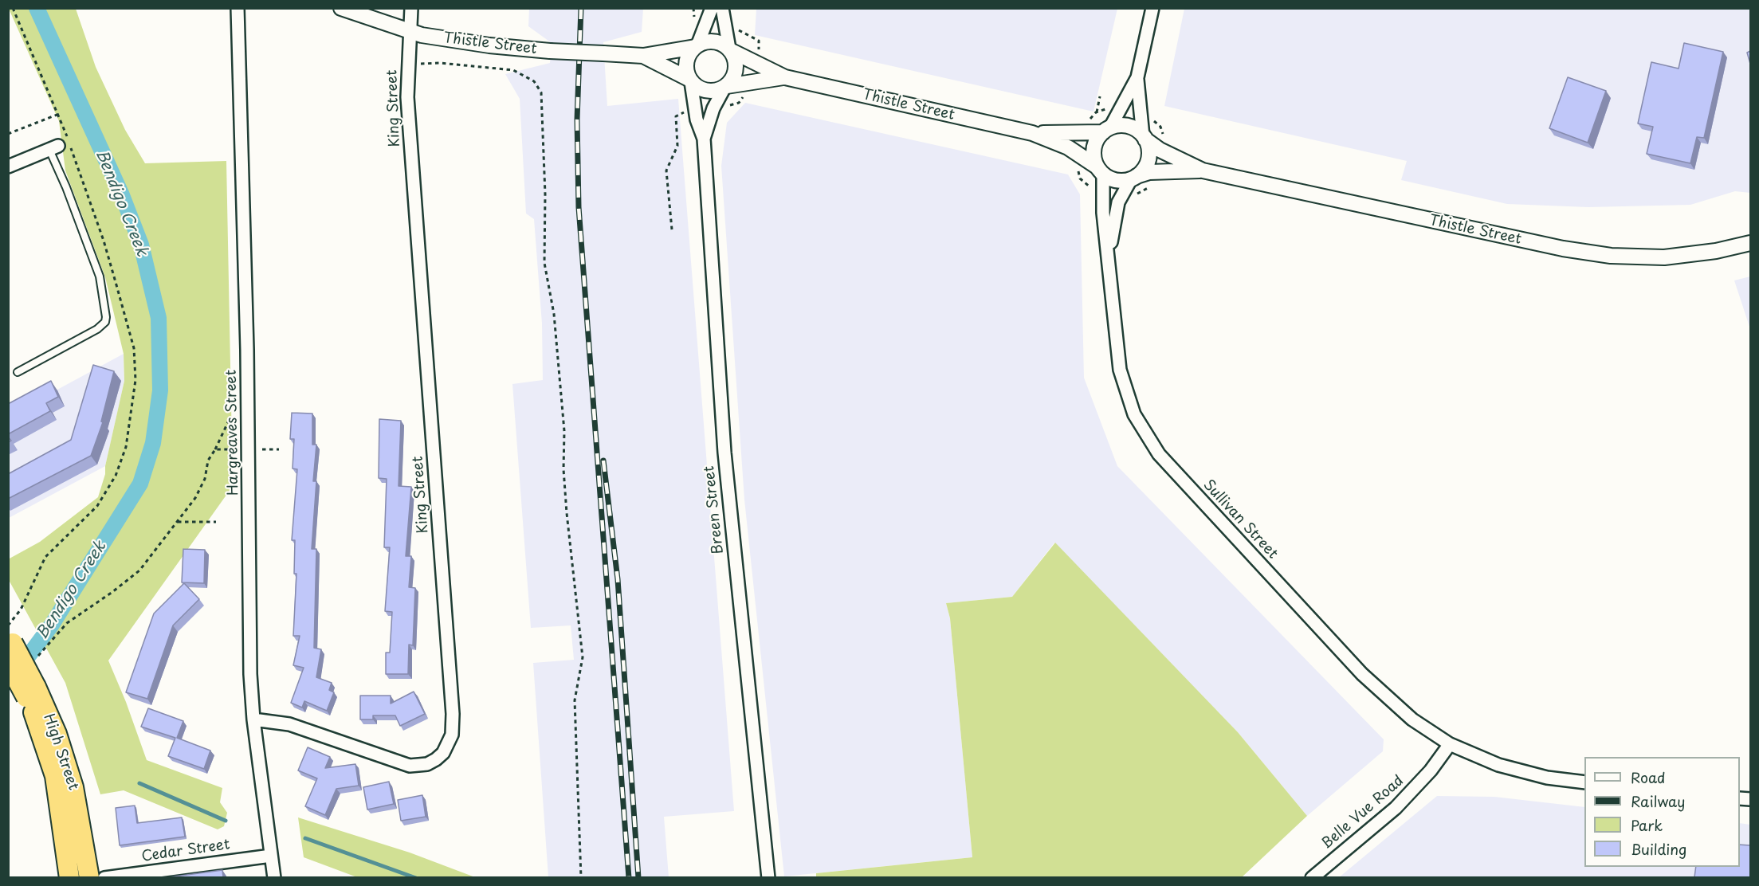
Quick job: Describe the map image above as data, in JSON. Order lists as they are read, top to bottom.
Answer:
{
  "streets": {
    "highway": ["High Street"],
    "street": [
      "Thistle Street",
      "King Street",
      "Hargreaves Street",
      "Breen Street",
      "Sullivan Street",
      "Belle Vue Road",
      "Cedar Street"
    ]
  },
  "crossings": [
    ["Thistle Street", "King Street"],
    ["Thistle Street", "Breen Street"],
    ["Thistle Street", "Sullivan Street"],
    ["King Street", "Hargreaves Street"],
    ["Hargreaves Street", "Cedar Street"],
    ["Sullivan Street", "Belle Vue Road"]
  ],
  "water": ["Bendigo Creek"],
  "legend": [
    "Road",
    "Railway",
    "Park",
    "Building"
  ]
}
